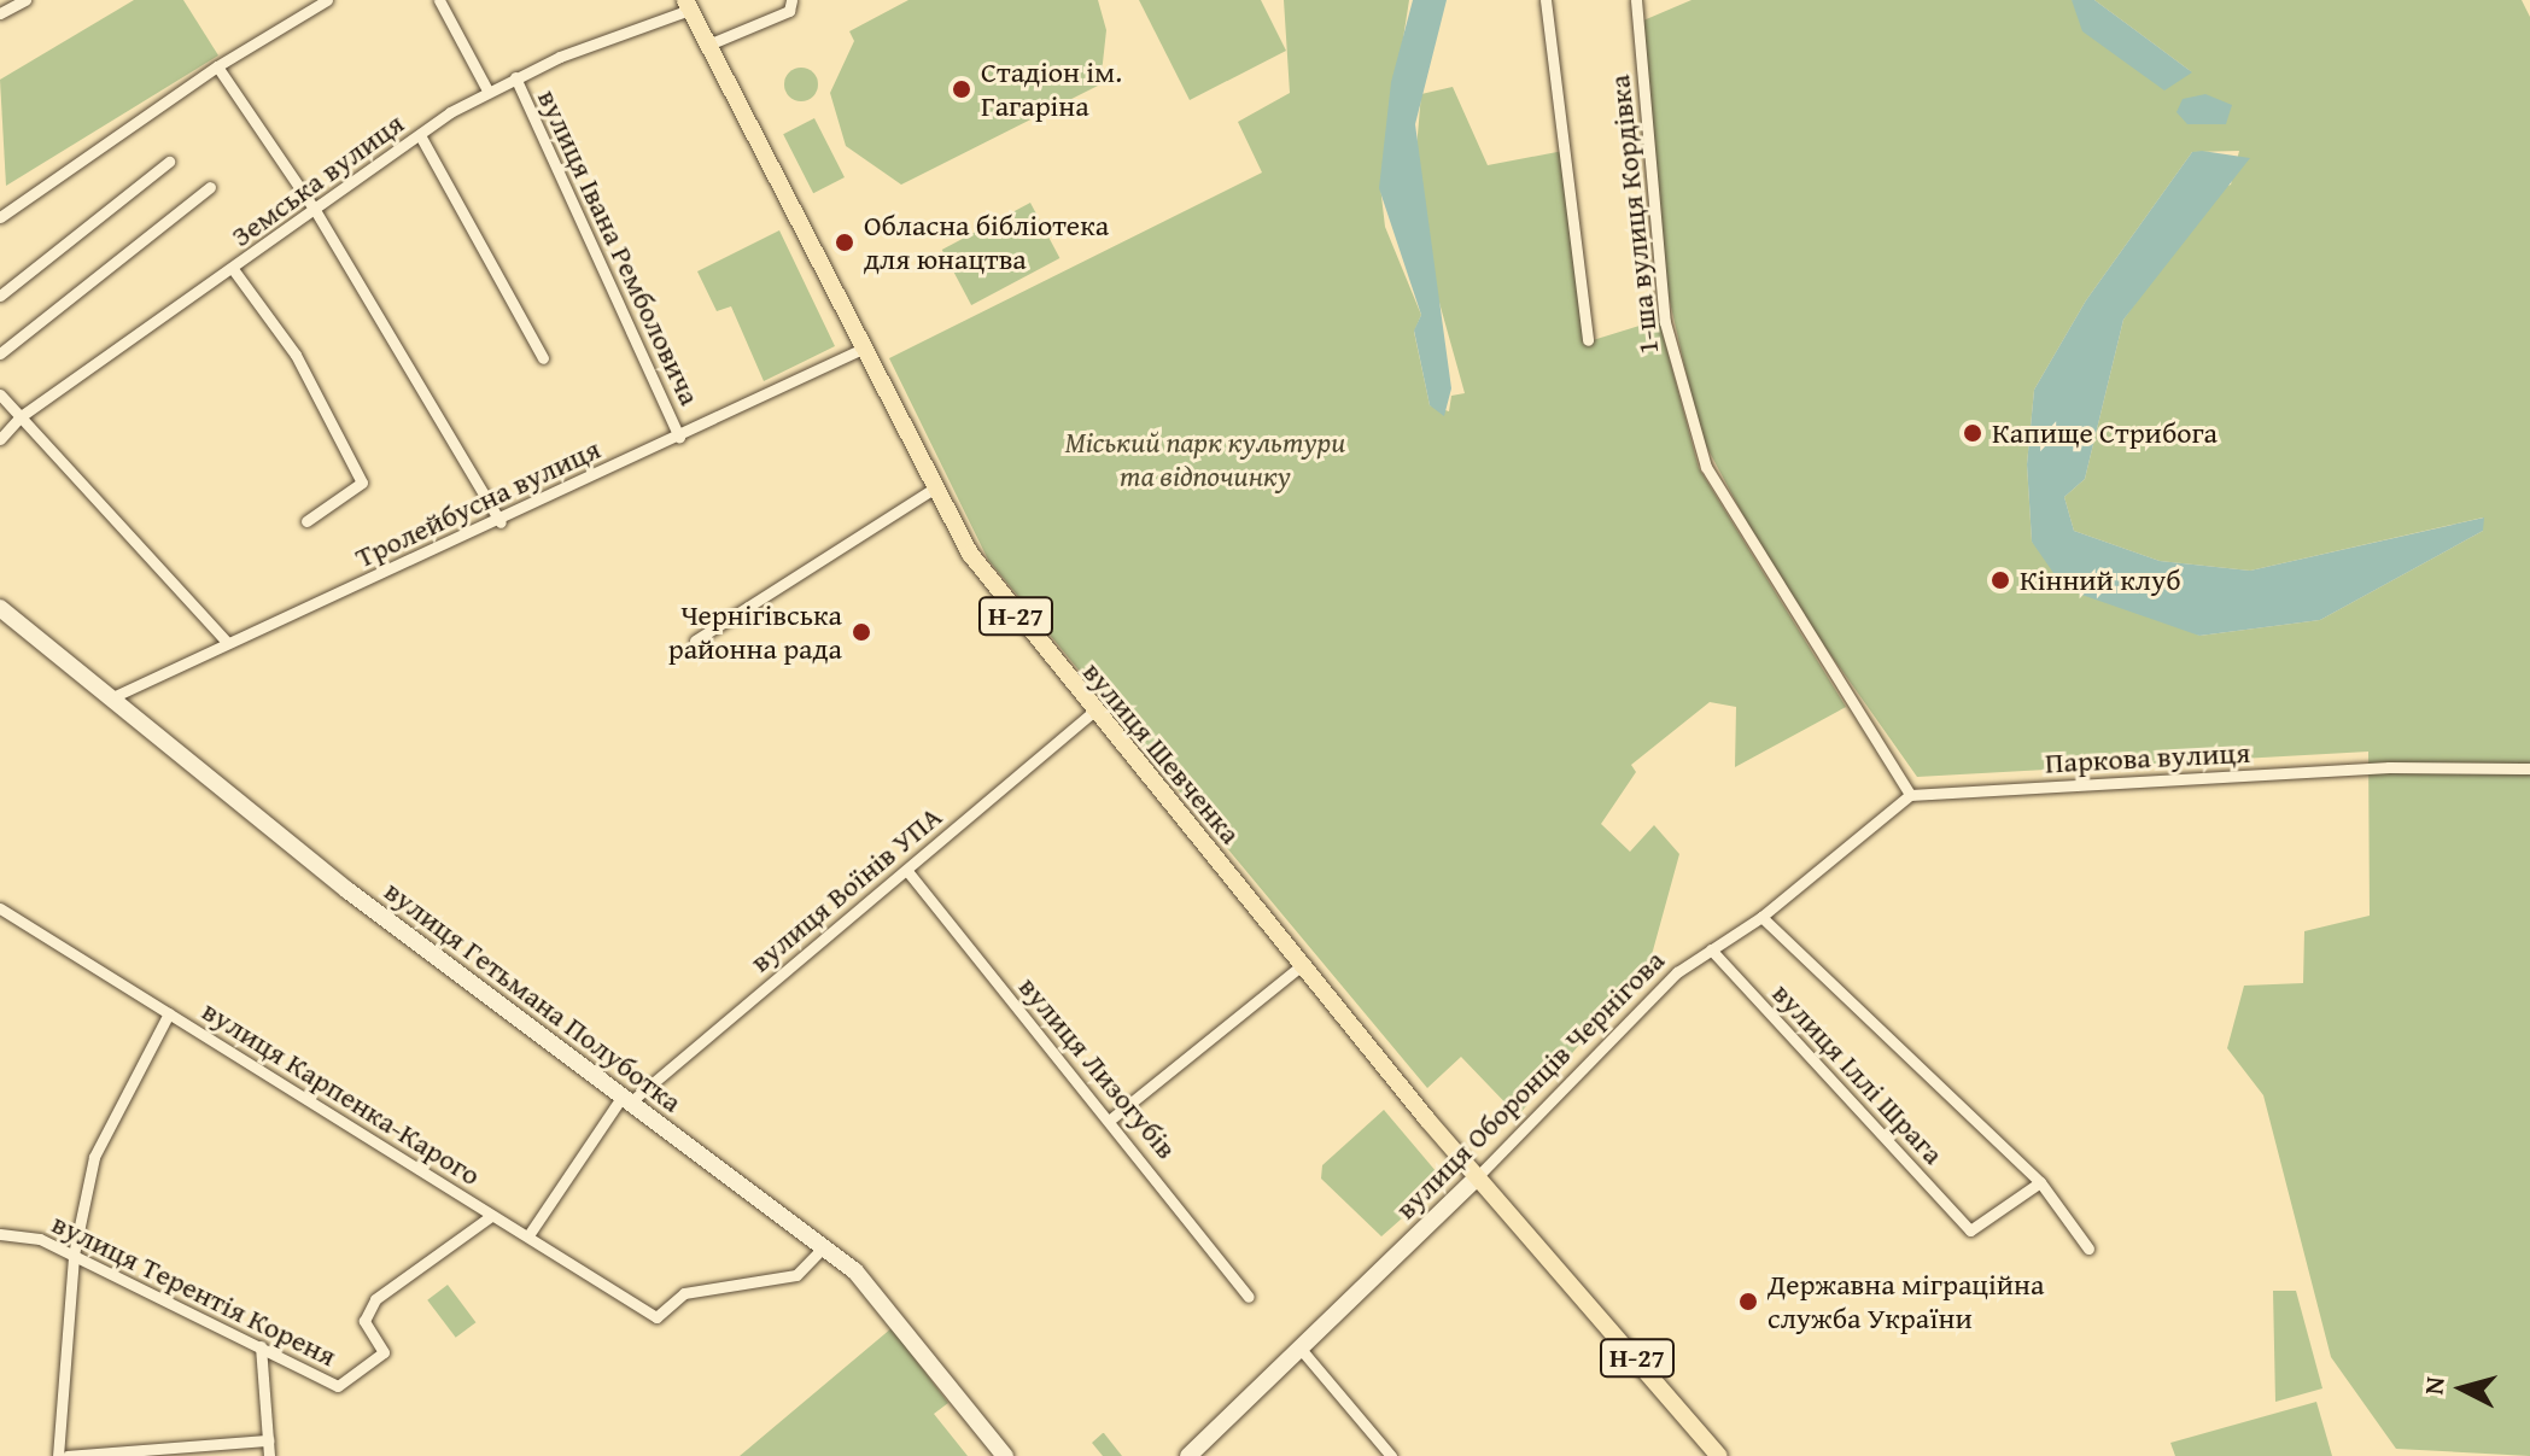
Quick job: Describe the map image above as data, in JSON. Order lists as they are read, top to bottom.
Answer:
{
  "streets": {
    "main road": ["Н-27", "вулиця Шевченка"],
    "street": [
      "Земська вулиця",
      "1-ша вулиця Кордівка",
      "вулиця Івана Ремболовича",
      "Тролейбусна вулиця",
      "Паркова вулиця",
      "вулиця Воїнів УПА",
      "вулиця Гетьмана Полуботка",
      "вулиця Лизогубів",
      "вулиця Іллі Шрага",
      "вулиця Оборонців Чернігова",
      "вулиця Карпенка-Карого",
      "вулиця Терентія Кореня"
    ]
  },
  "crossings": [
    ["Земська вулиця", "вулиця Івана Ремболовича"],
    ["Земська вулиця", "вулиця Шевченка"],
    ["1-ша вулиця Кордівка", "Паркова вулиця"],
    ["1-ша вулиця Кордівка", "вулиця Оборонців Чернігова"],
    ["вулиця Івана Ремболовича", "Тролейбусна вулиця"],
    ["Тролейбусна вулиця", "вулиця Шевченка"],
    ["Тролейбусна вулиця", "вулиця Гетьмана Полуботка"],
    ["вулиця Шевченка", "вулиця Воїнів УПА"],
    ["вулиця Шевченка", "вулиця Оборонців Чернігова"],
    ["Паркова вулиця", "вулиця Оборонців Чернігова"],
    ["вулиця Воїнів УПА", "вулиця Гетьмана Полуботка"],
    ["вулиця Воїнів УПА", "вулиця Лизогубів"],
    ["вулиця Воїнів УПА", "вулиця Карпенка-Карого"],
    ["вулиця Гетьмана Полуботка", "вулиця Карпенка-Карого"],
    ["вулиця Іллі Шрага", "вулиця Оборонців Чернігова"],
    ["вулиця Карпенка-Карого", "вулиця Терентія Кореня"]
  ],
  "parks": ["Міський парк культури та відпочинку"],
  "places": [
    "Стадіон ім. Гагаріна",
    "Обласна бібліотека для юнацтва",
    "Капище Стрибога",
    "Кінний клуб",
    "Чернігівська районна рада",
    "Державна міграційна служба України"
  ],
  "north": "left"
}
